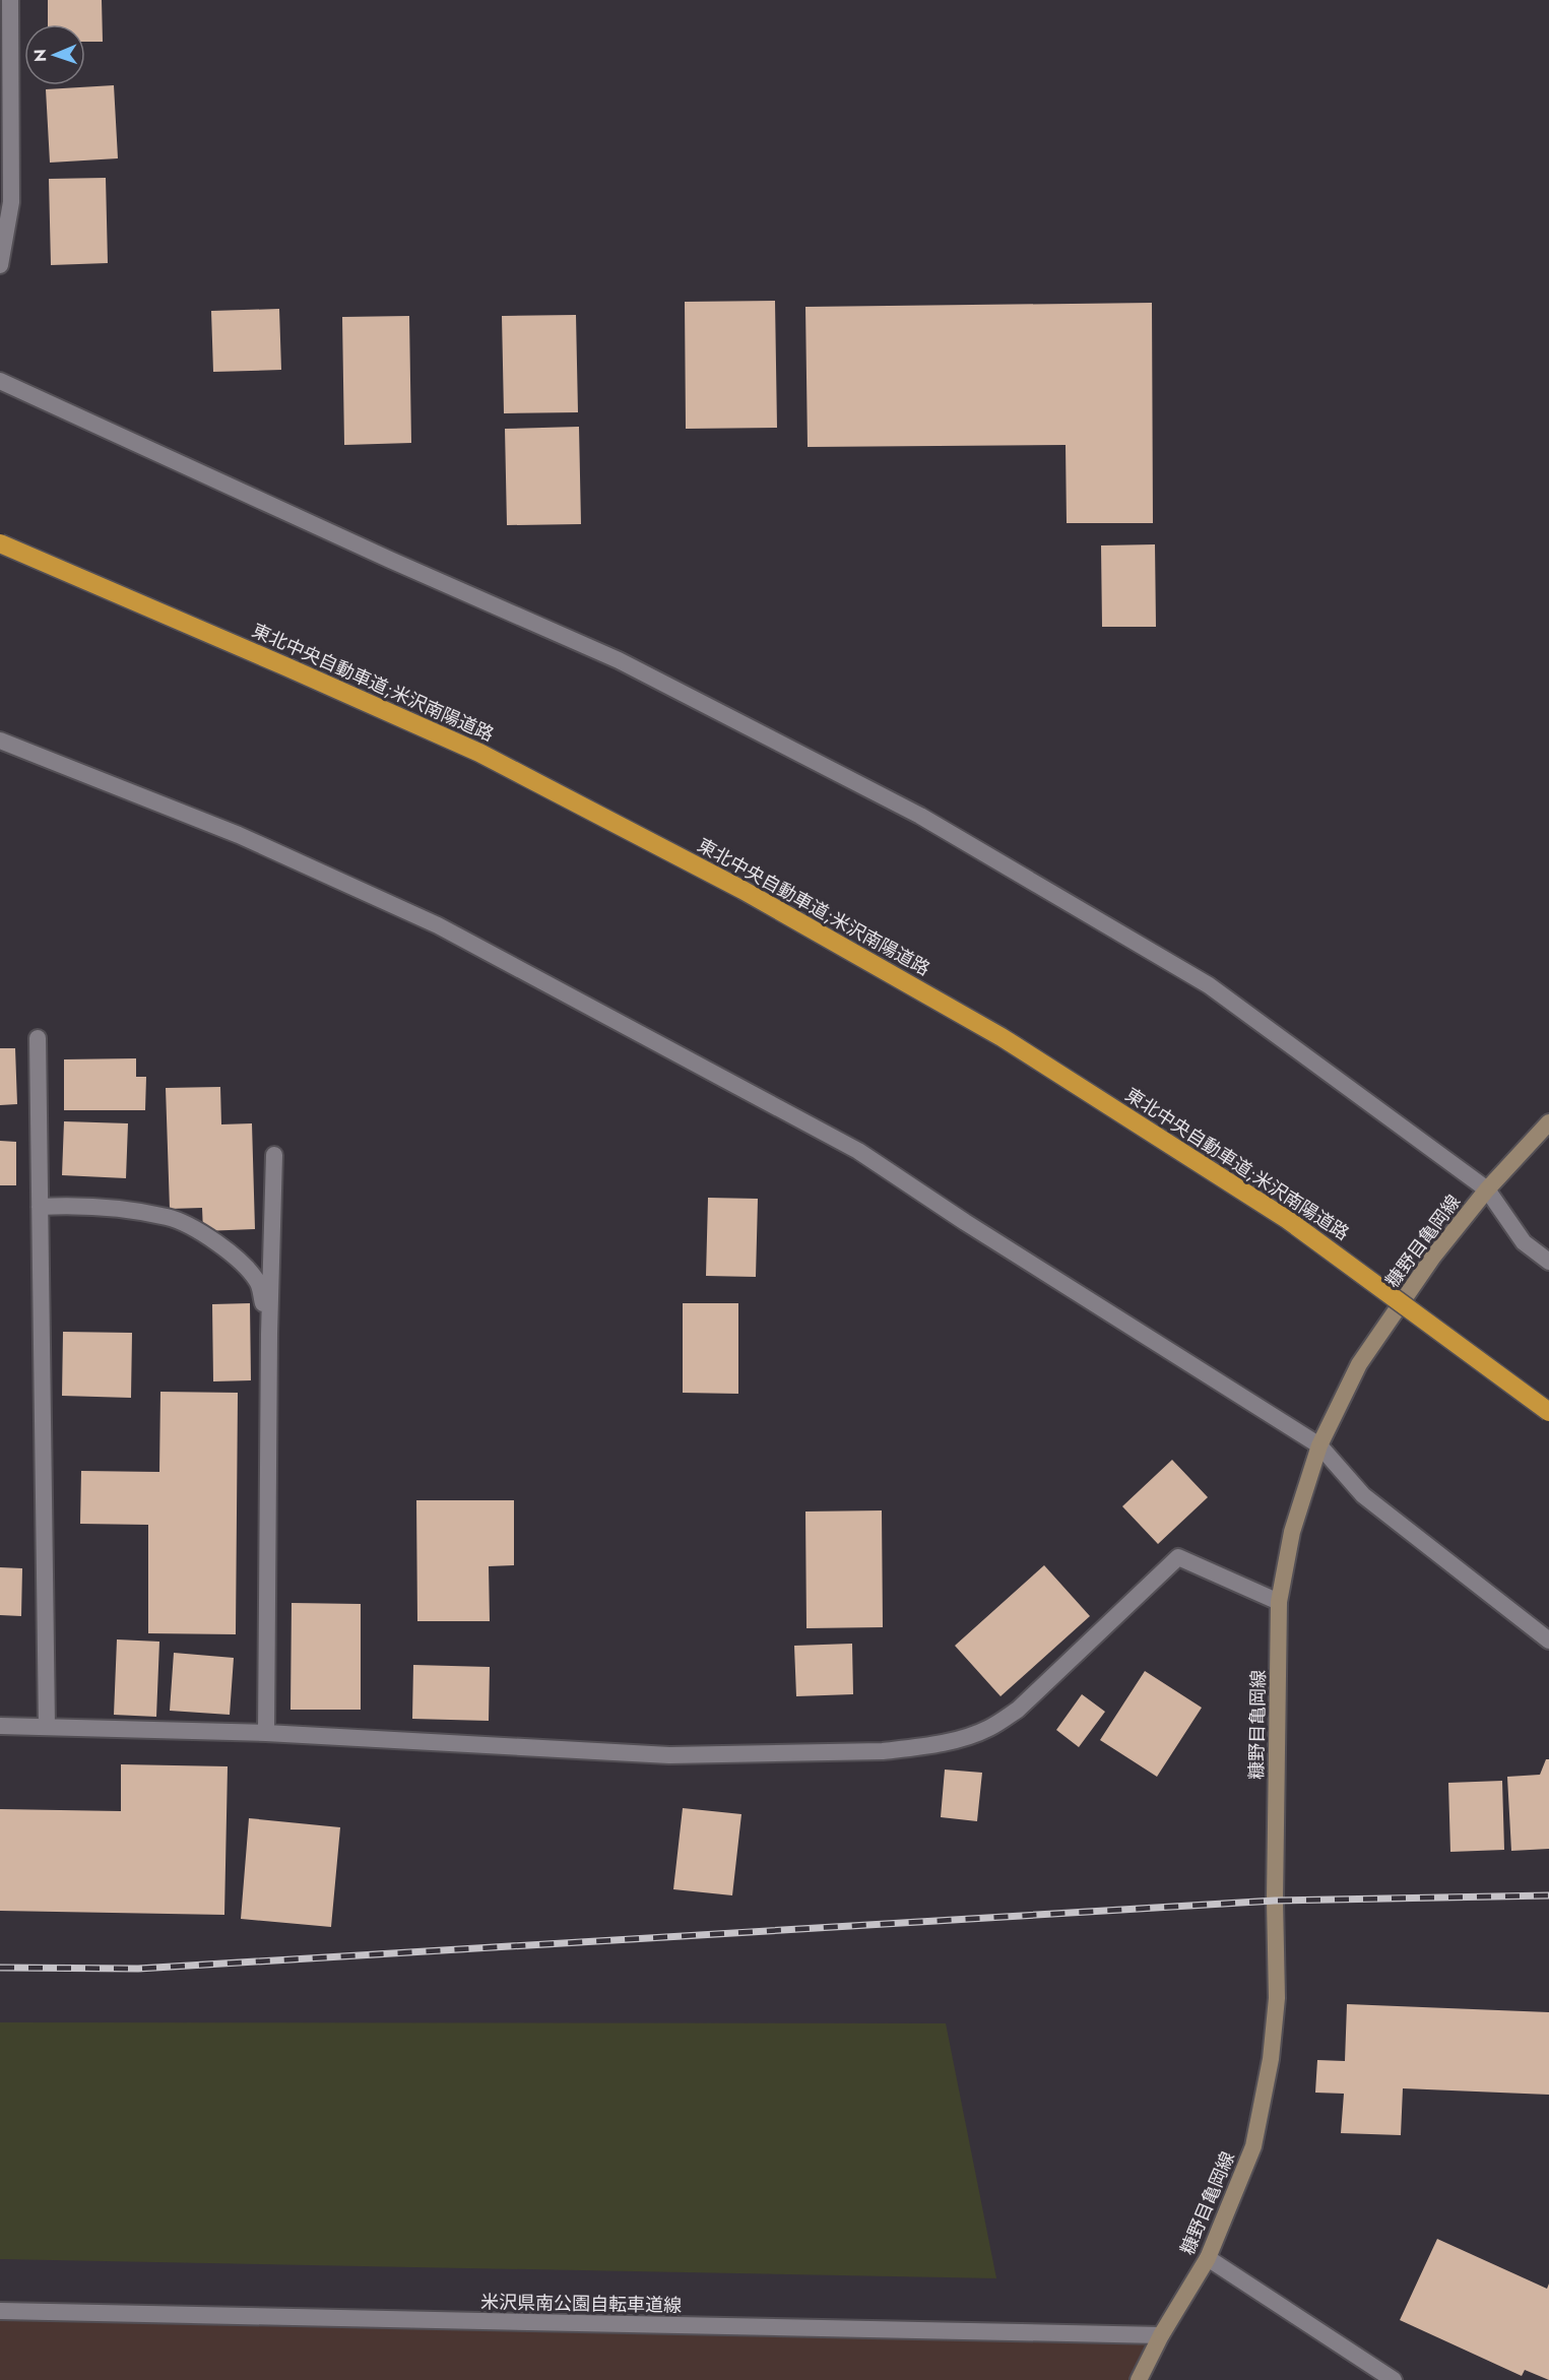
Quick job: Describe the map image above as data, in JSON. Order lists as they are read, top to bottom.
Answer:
{
  "streets": {
    "highway": ["東北中央自動車道;米沢南陽道路"],
    "main road": ["糠野目亀岡線"],
    "street": ["米沢県南公園自転車道線"]
  },
  "crossings": [
    ["糠野目亀岡線", "米沢県南公園自転車道線"]
  ],
  "north": "left"
}
